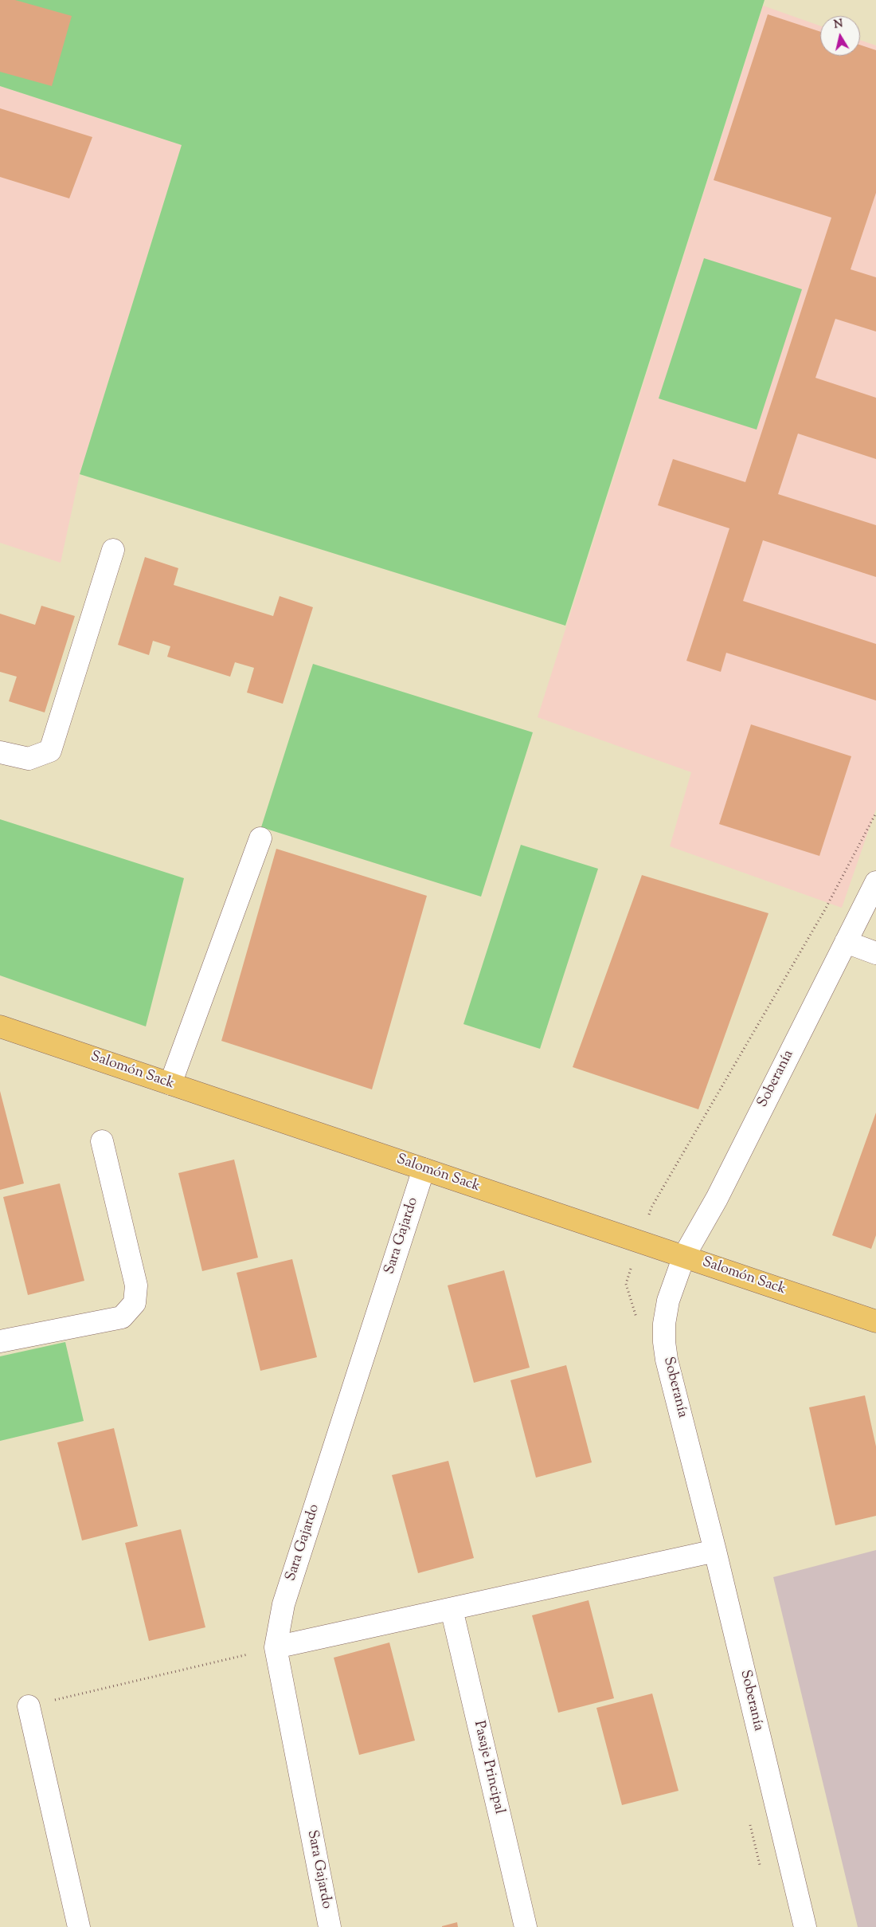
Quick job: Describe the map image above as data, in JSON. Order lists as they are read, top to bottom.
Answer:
{
  "streets": {
    "main road": ["Salomón Sack"],
    "street": ["Soberanía", "Sara Gajardo", "Pasaje Principal"]
  },
  "crossings": [
    ["Salomón Sack", "Soberanía"],
    ["Salomón Sack", "Sara Gajardo"]
  ],
  "north": "top"
}
